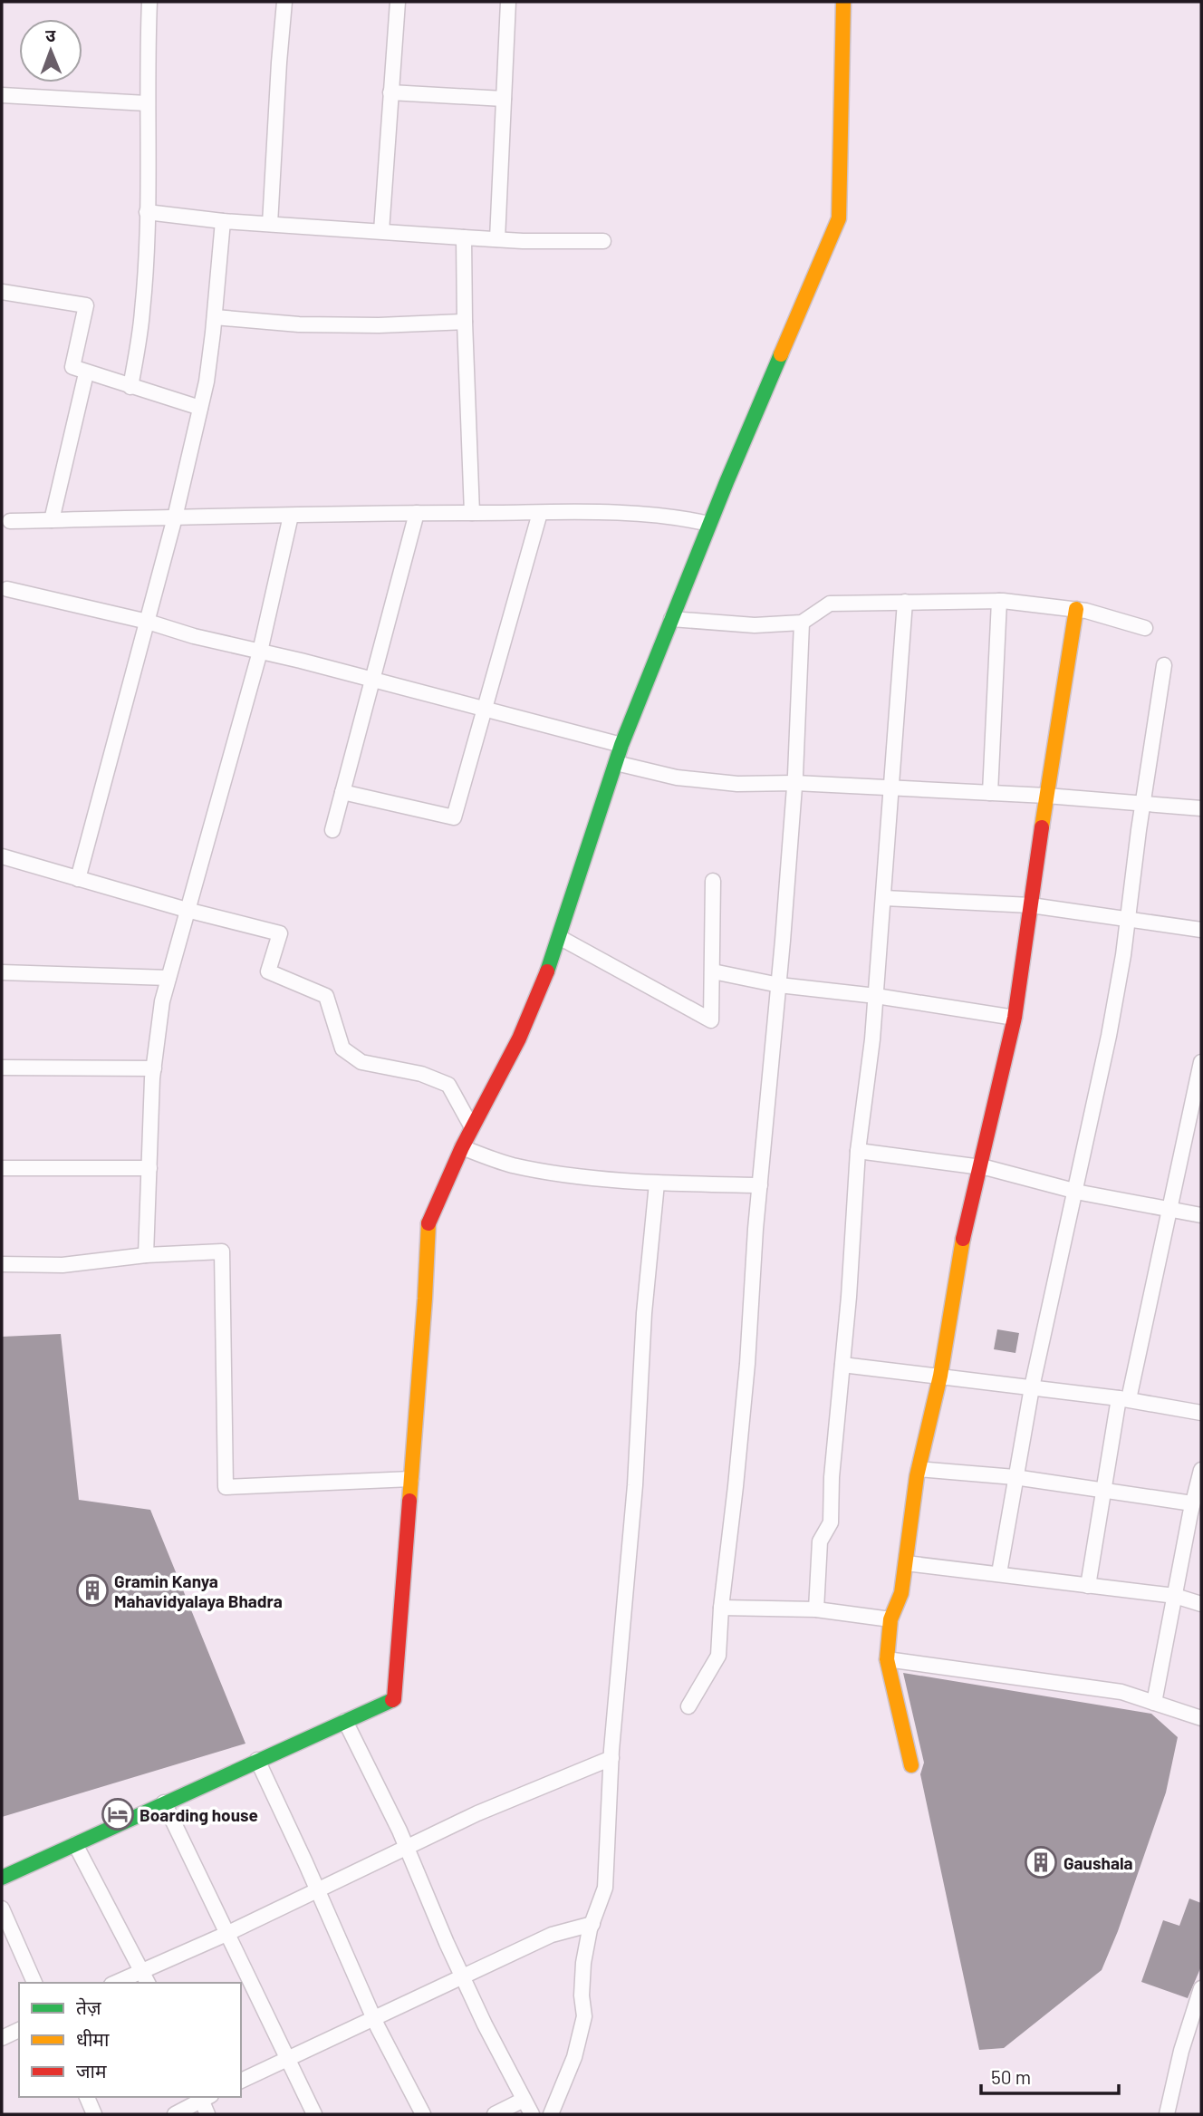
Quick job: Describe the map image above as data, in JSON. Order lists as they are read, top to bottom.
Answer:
{
  "places": {
    "building": ["Gramin Kanya Mahavidyalaya Bhadra", "Gaushala"],
    "hotel": ["Boarding house"]
  },
  "legend": ["तेज़", "धीमा", "जाम"],
  "scale_bar": "50 m",
  "north": "top"
}
